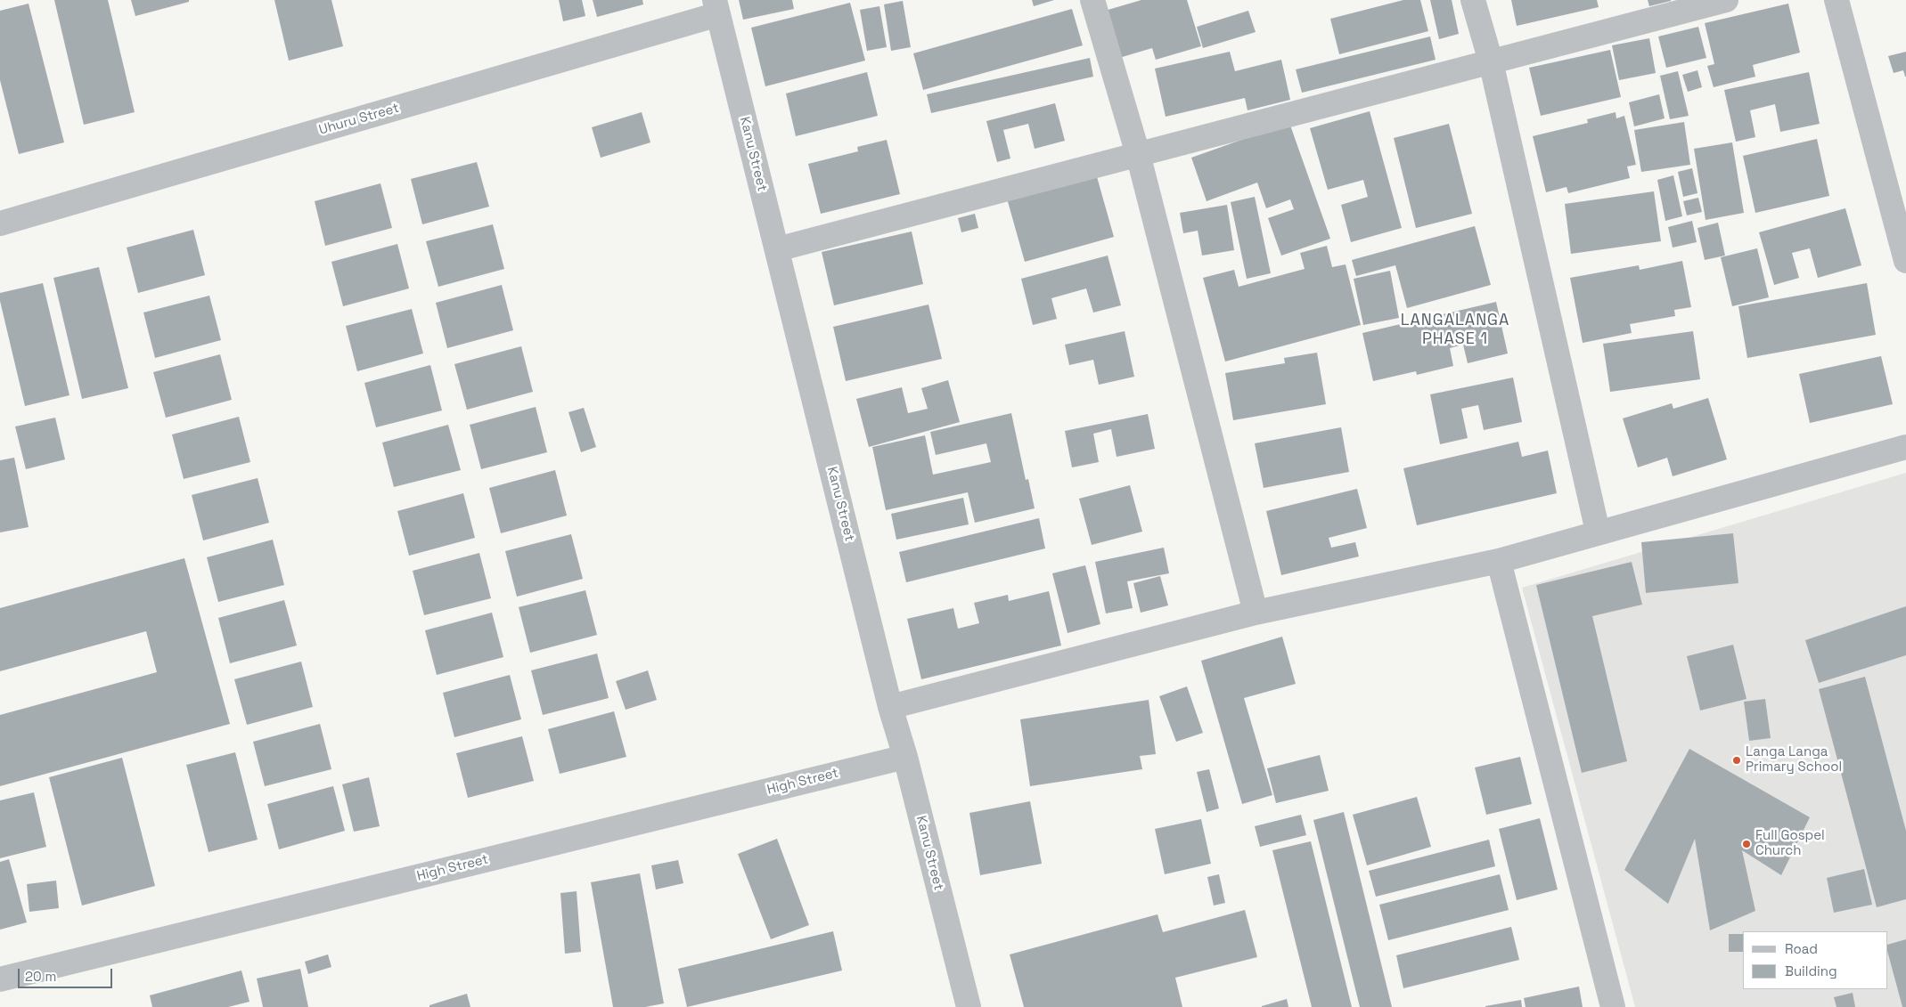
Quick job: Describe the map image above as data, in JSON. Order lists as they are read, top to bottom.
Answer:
{
  "streets": {
    "street": ["Uhuru Street", "Kanu Street", "High Street"]
  },
  "crossings": [
    ["Uhuru Street", "Kanu Street"],
    ["Kanu Street", "High Street"]
  ],
  "districts": ["LANGALANGA PHASE 1"],
  "places": ["Langa Langa Primary School", "Full Gospel Church"],
  "legend": ["Road", "Building"],
  "scale_bar": "20 m"
}
